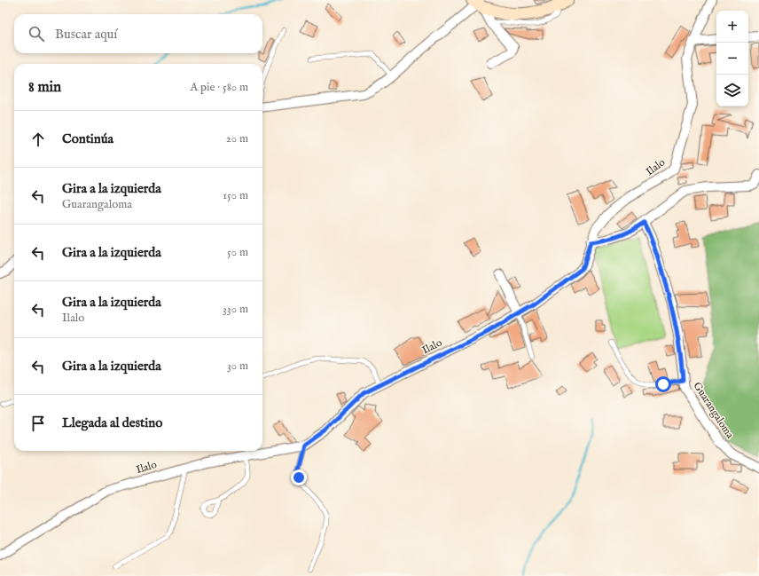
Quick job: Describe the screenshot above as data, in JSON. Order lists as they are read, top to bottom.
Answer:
{
  "streets": {
    "street": ["Ilalo", "Guarangaloma"]
  },
  "page": {
    "map_buttons": ["+", "−"],
    "search": "Buscar aquí",
    "heading": ["8 min", "A pie · 580 m"],
    "list": [
      ["Continúa", "20 m"],
      ["Gira a la izquierda", "Guarangaloma", "150 m"],
      ["Gira a la izquierda", "50 m"],
      ["Gira a la izquierda", "Ilalo", "330 m"],
      ["Gira a la izquierda", "30 m"],
      "Llegada al destino"
    ]
  }
}
